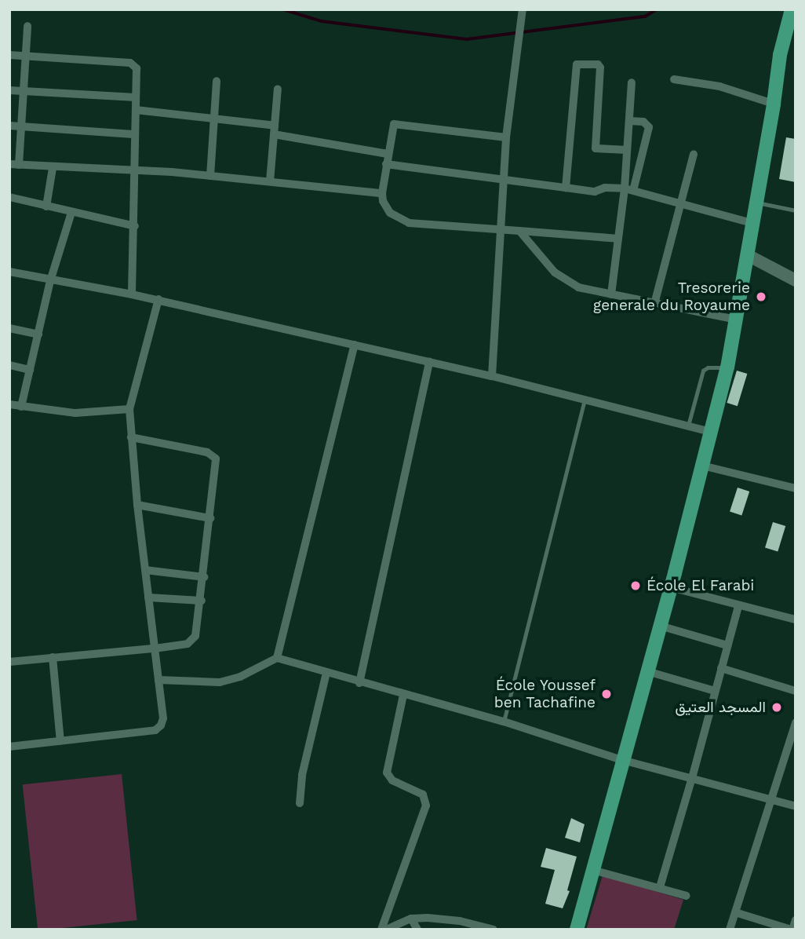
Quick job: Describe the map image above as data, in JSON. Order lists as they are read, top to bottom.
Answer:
{
  "places": [
    "Tresorerie generale du Royaume",
    "École El Farabi",
    "École Youssef ben Tachafine",
    "المسجد العتيق"
  ]
}
